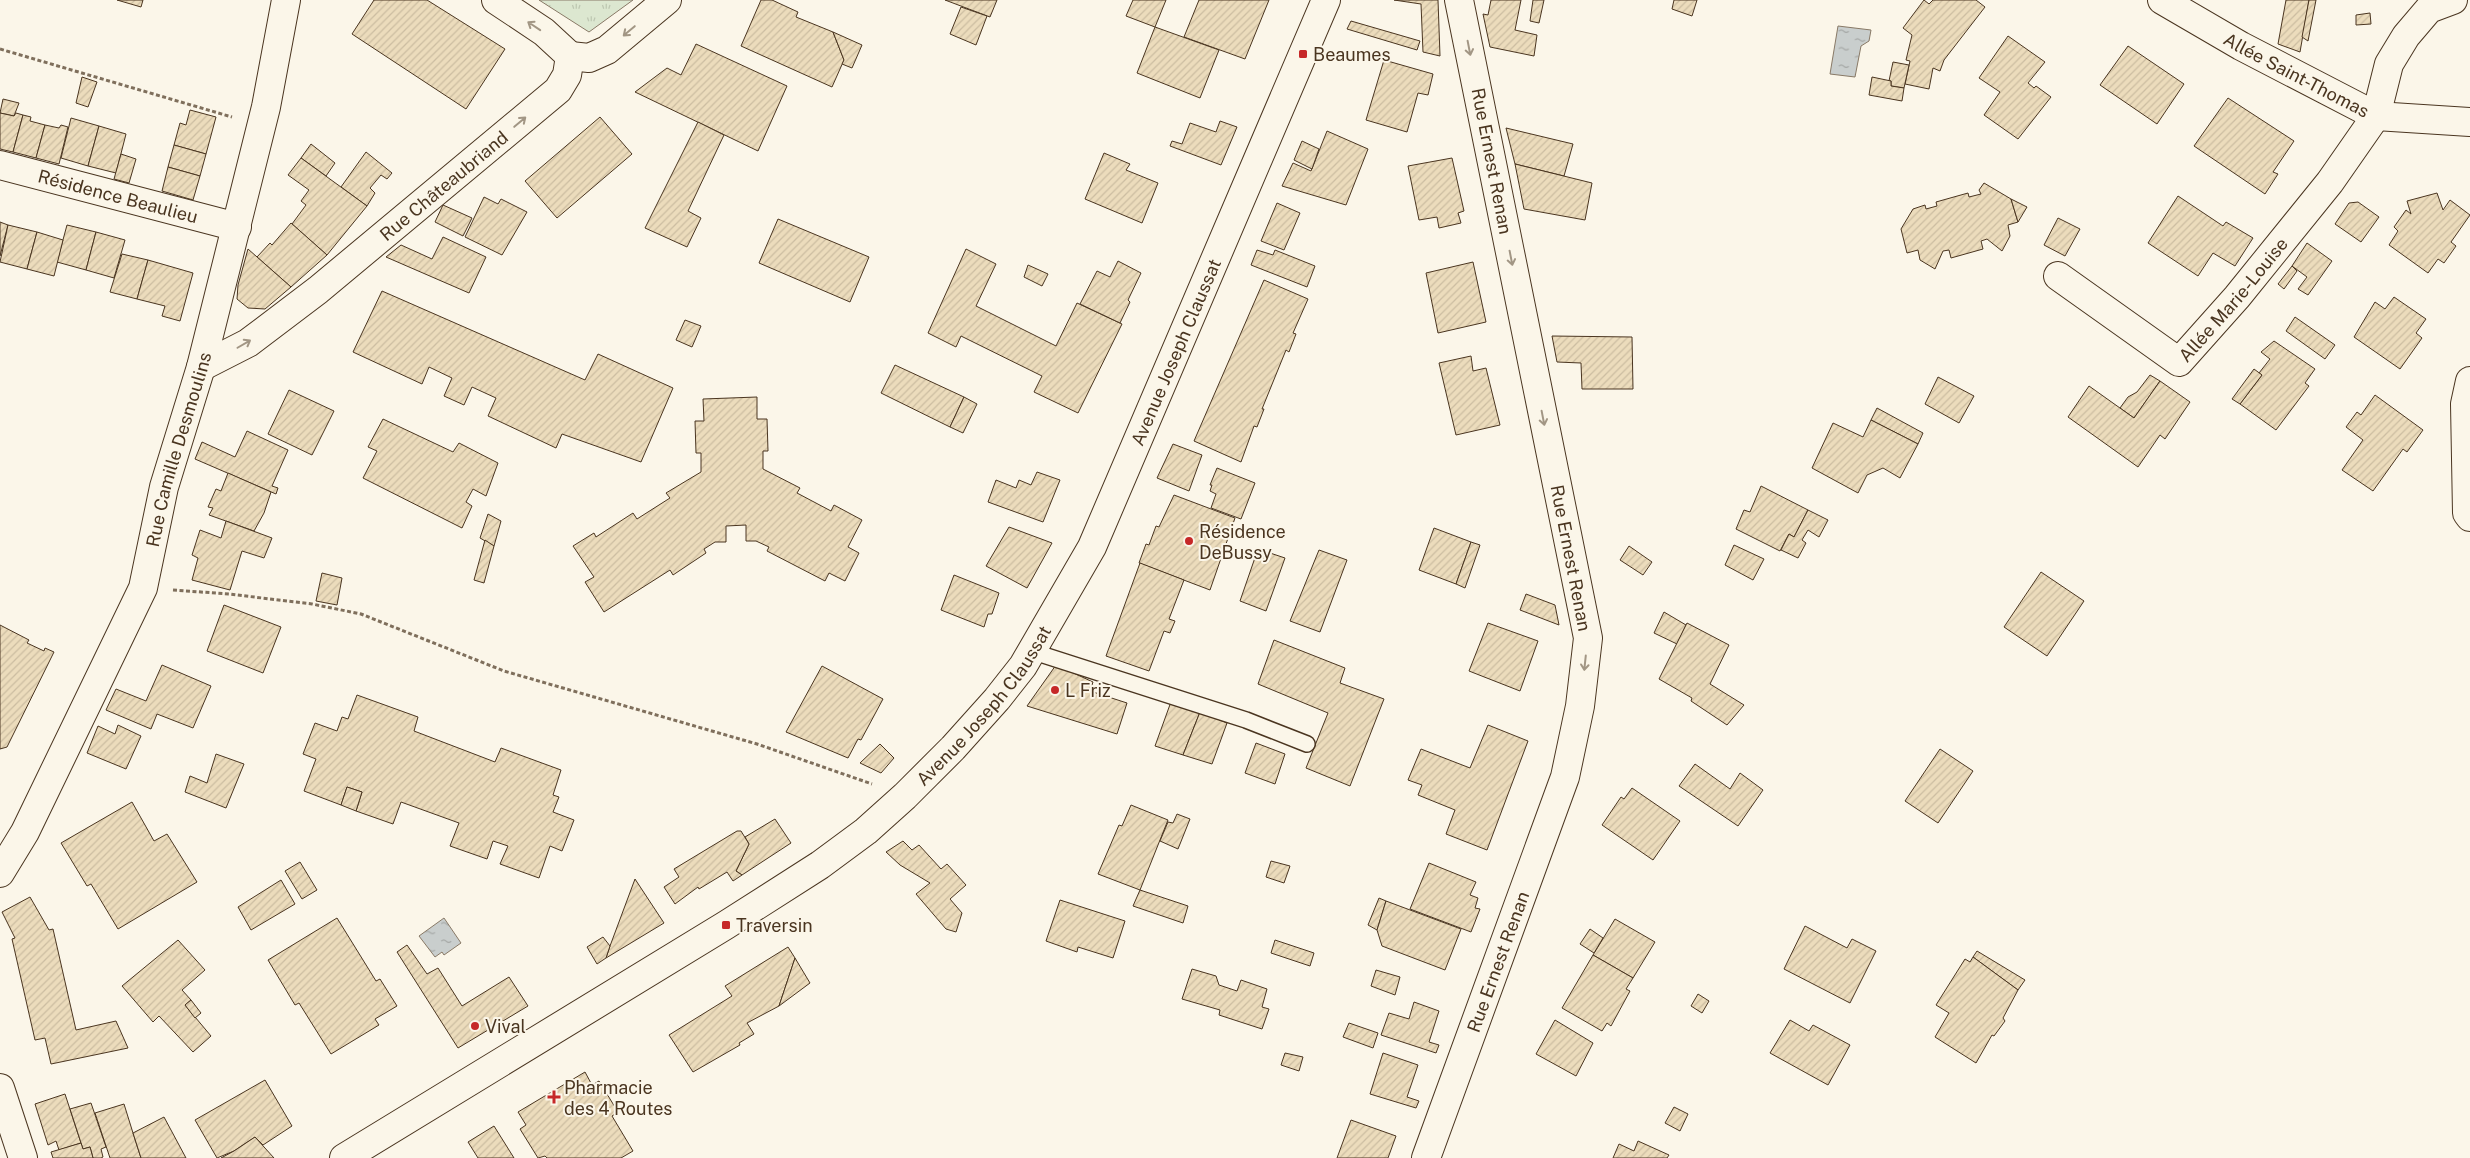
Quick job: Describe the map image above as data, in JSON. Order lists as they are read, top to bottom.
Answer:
{
  "streets": {
    "street": [
      "Allée Saint-Thomas",
      "Rue Ernest Renan",
      "Rue Châteaubriand",
      "Résidence Beaulieu",
      "Allée Marie-Louise",
      "Avenue Joseph Claussat",
      "Rue Camille Desmoulins"
    ]
  },
  "crossings": [
    ["Allée Saint-Thomas", "Allée Marie-Louise"],
    ["Rue Châteaubriand", "Rue Camille Desmoulins"],
    ["Résidence Beaulieu", "Rue Camille Desmoulins"]
  ],
  "one_way": ["Rue Ernest Renan", "Rue Châteaubriand"],
  "places": {
    "transit": ["Beaumes", "Traversin"],
    "other": ["Résidence DeBussy", "L Friz", "Vival"],
    "health": ["Pharmacie des 4 Routes"]
  }
}
